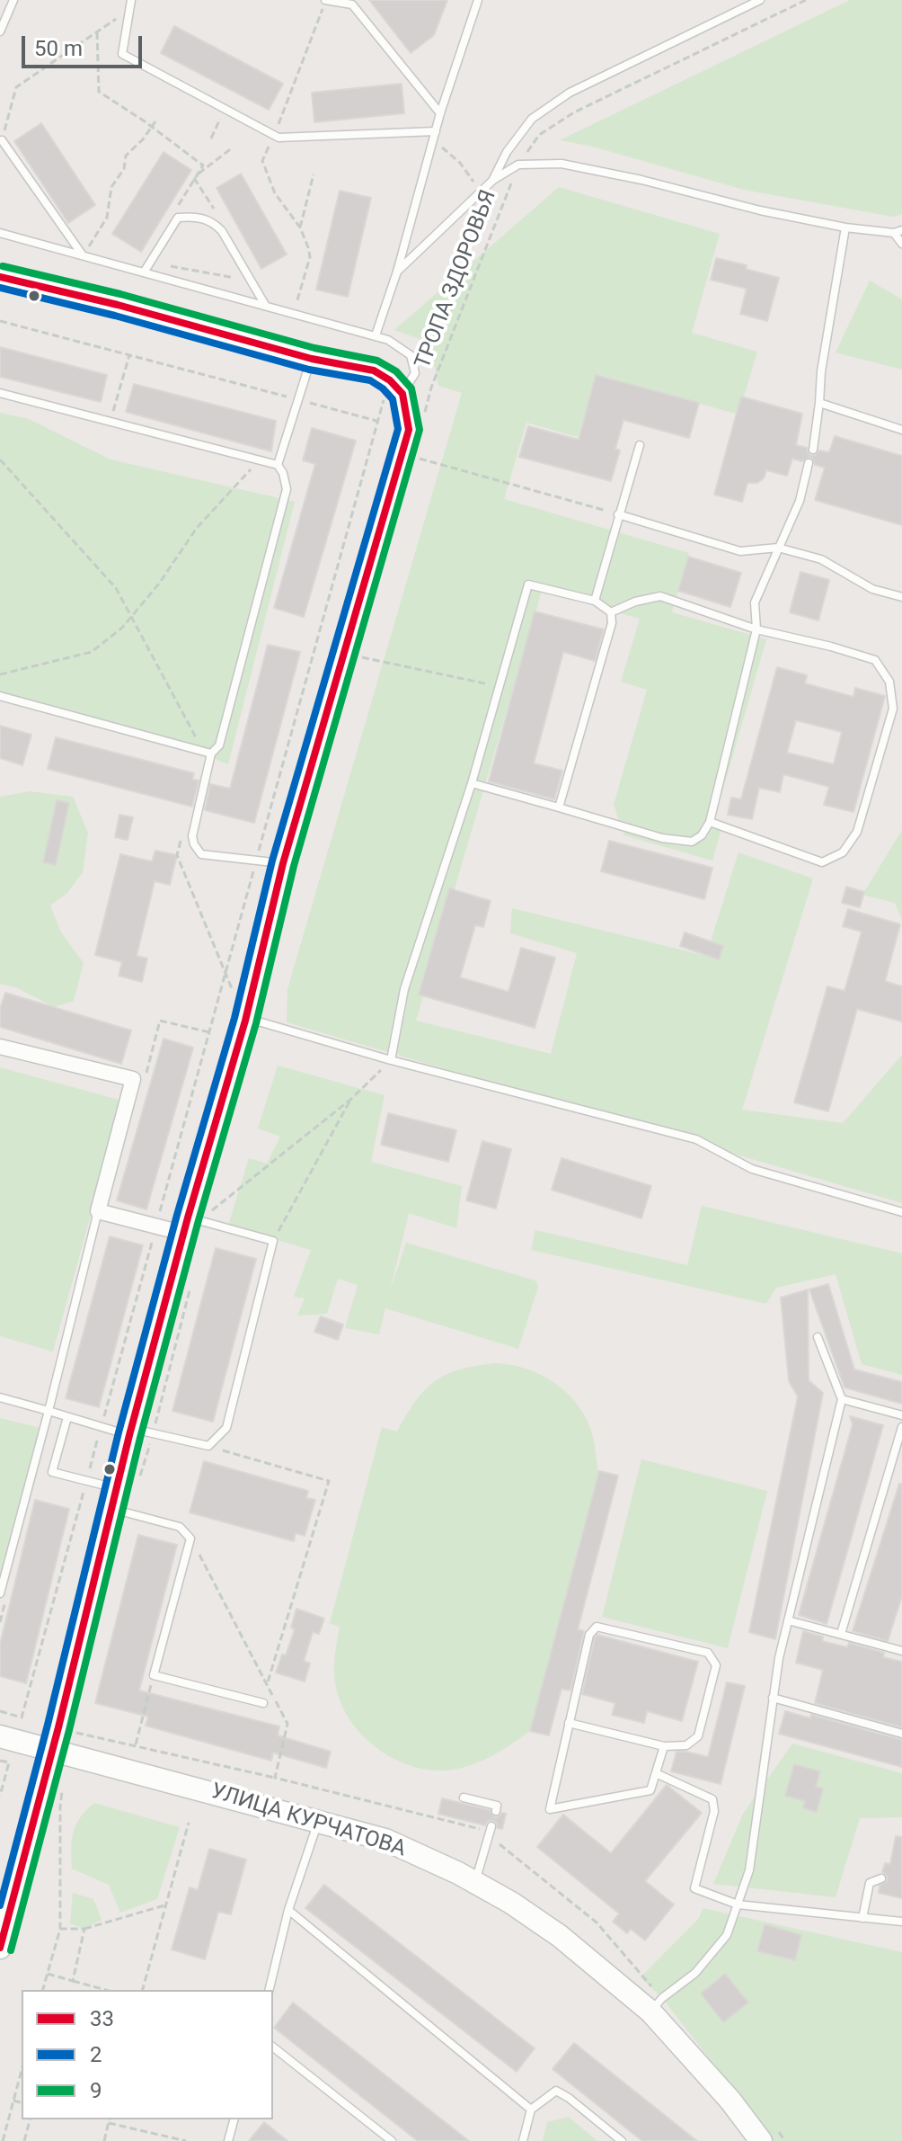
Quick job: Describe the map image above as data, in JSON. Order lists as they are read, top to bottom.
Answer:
{
  "streets": {
    "street": ["УЛИЦА КУРЧАТОВА"],
    "path": ["ТРОПА ЗДОРОВЬЯ"]
  },
  "lines": ["transit line 9", "transit line 33", "transit line 2"],
  "legend": ["33", "2", "9"],
  "scale_bar": "50 m"
}
